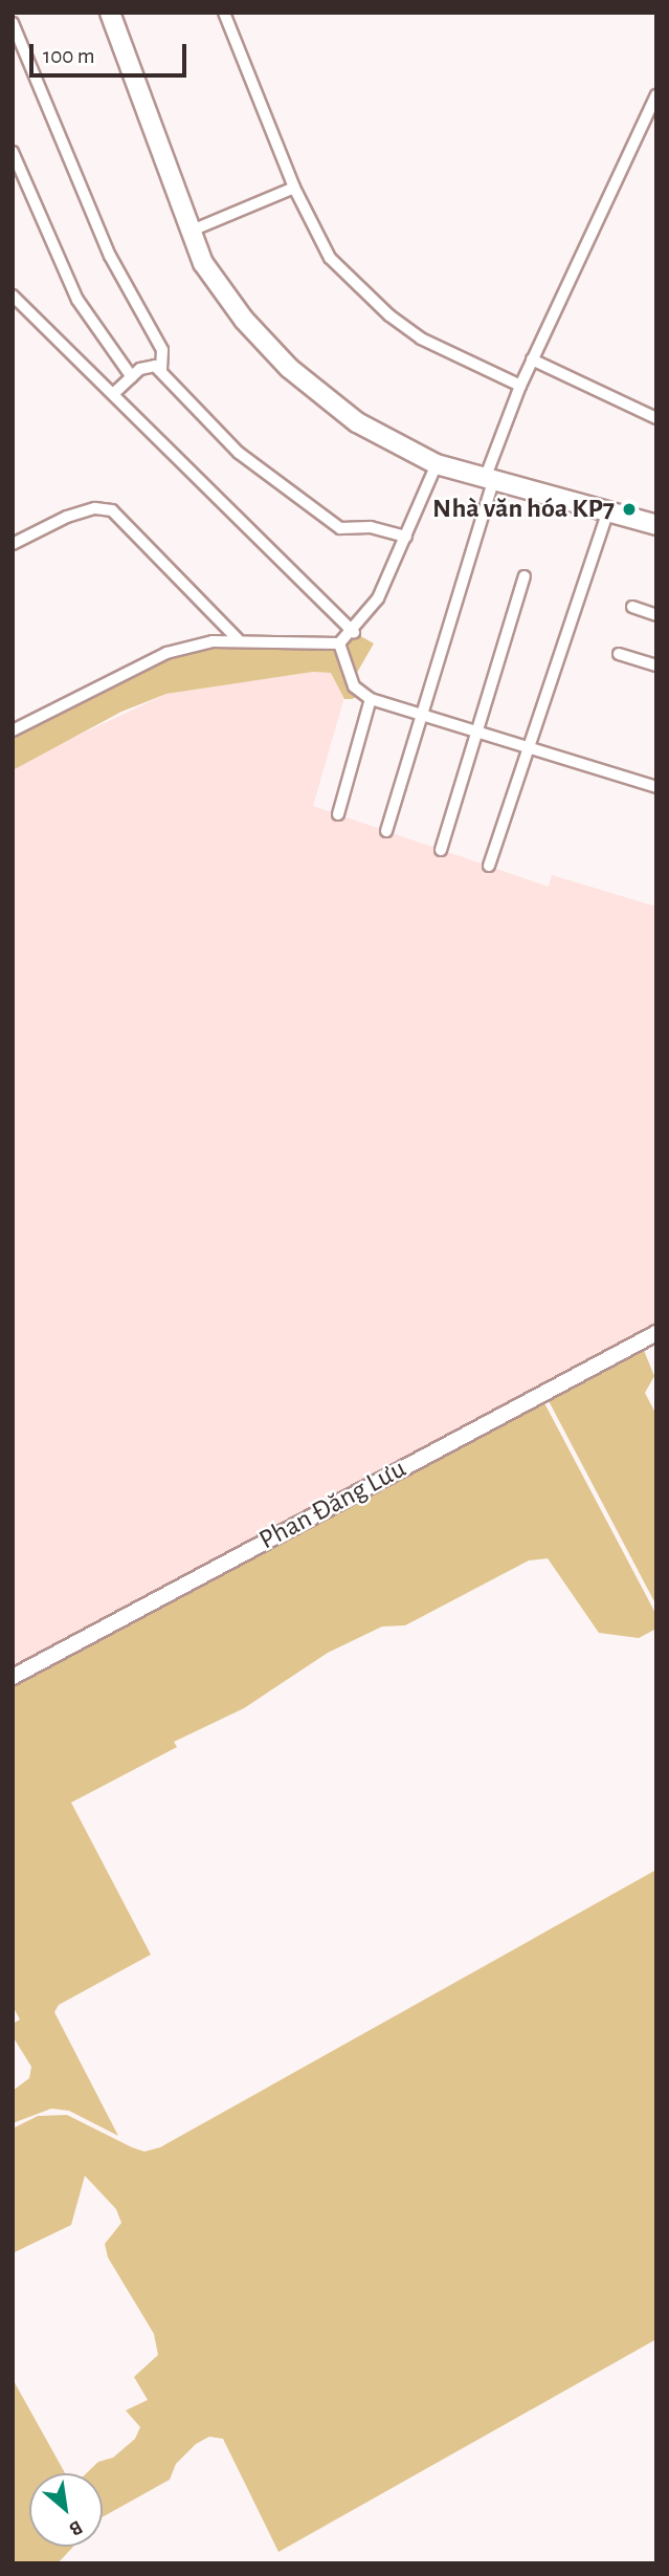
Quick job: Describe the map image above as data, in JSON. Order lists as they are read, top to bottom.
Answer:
{
  "streets": {
    "street": ["Phan Đăng Lưu"]
  },
  "places": ["Nhà văn hóa KP7"],
  "scale_bar": "100 m",
  "north": "bottom right"
}
